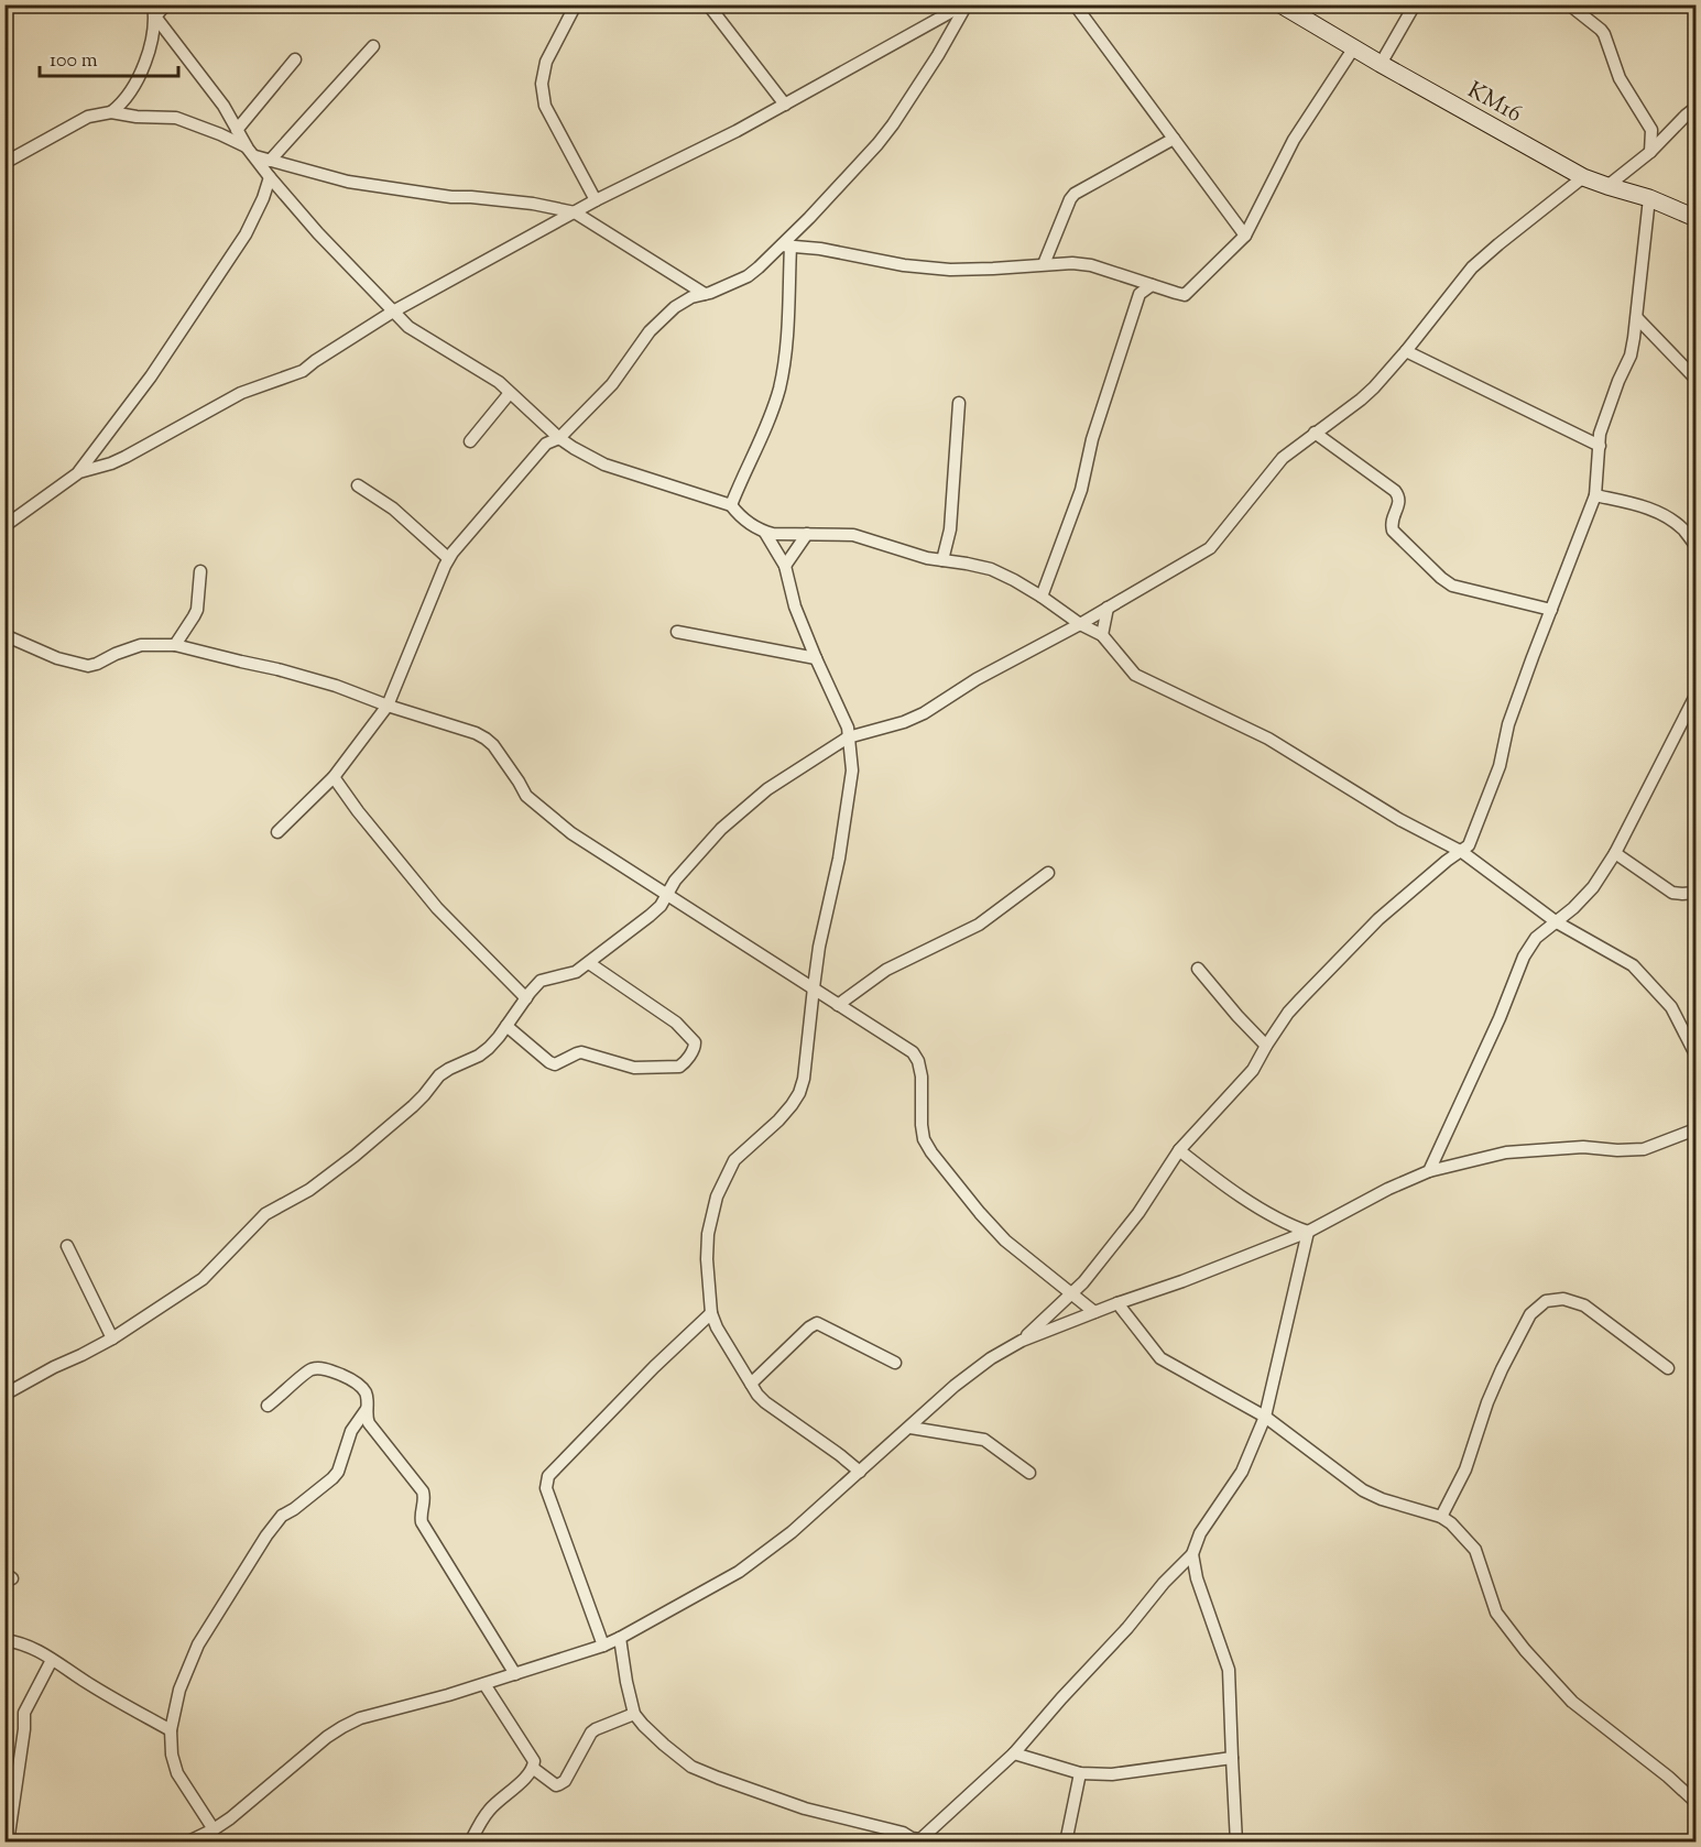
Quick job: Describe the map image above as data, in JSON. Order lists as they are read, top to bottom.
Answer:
{
  "streets": {
    "street": ["KM16"]
  },
  "scale_bar": "100 m"
}
